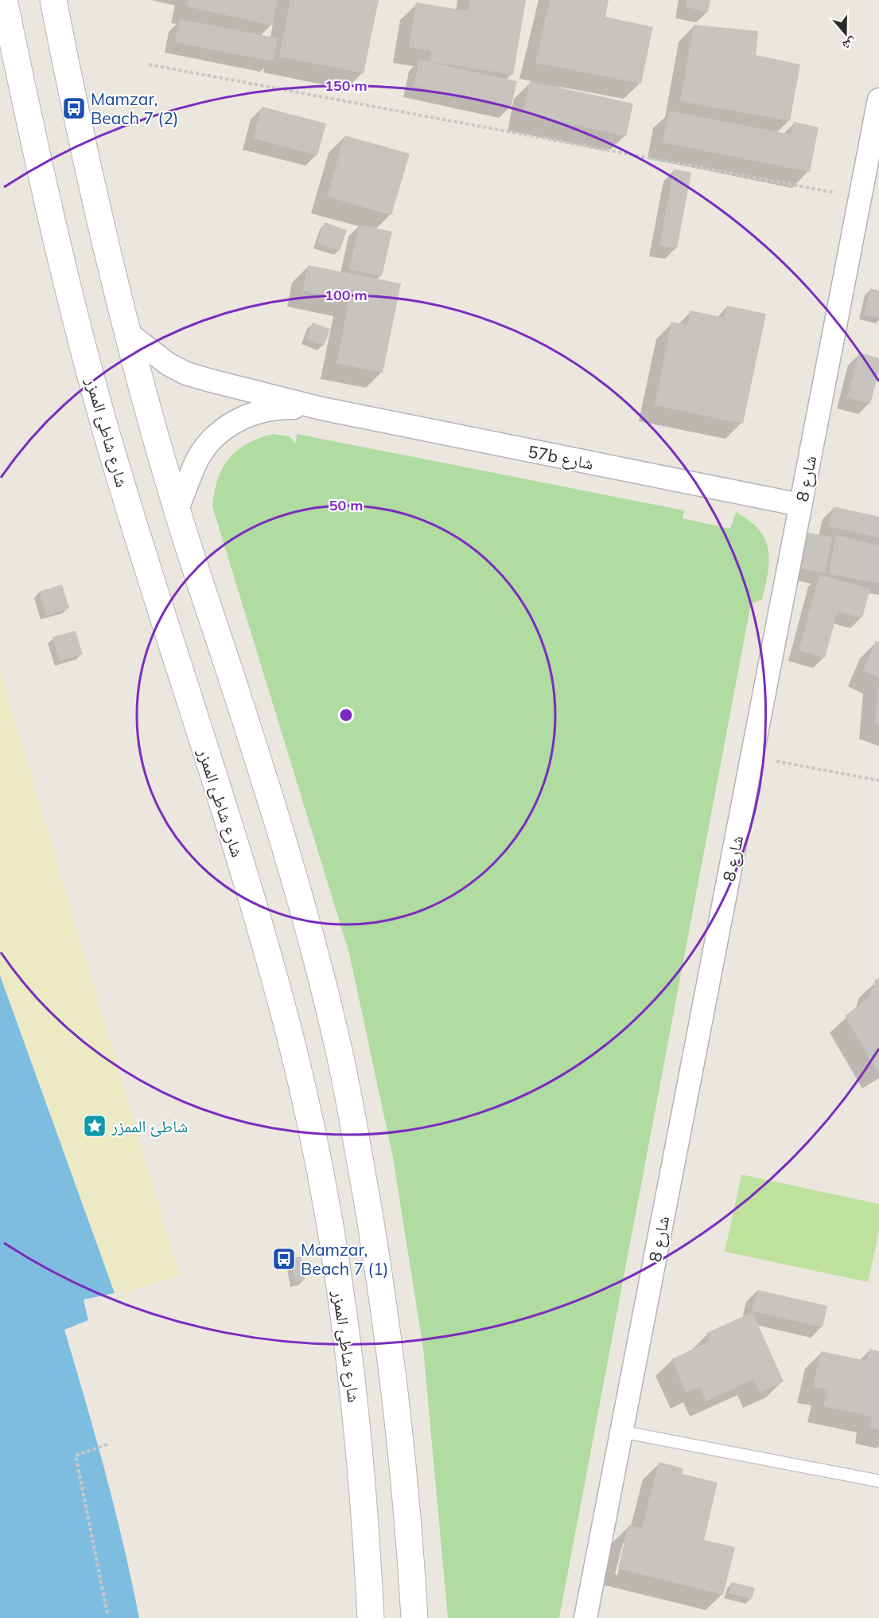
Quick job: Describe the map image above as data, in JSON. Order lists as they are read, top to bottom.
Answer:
{
  "streets": {
    "main road": ["شارع شاطئ الممزر"],
    "street": ["57b شارع", "شارع 8"]
  },
  "crossings": [
    ["57b شارع", "شارع 8"]
  ],
  "places": {
    "bus stop": ["Mamzar, Beach 7 (2)", "Mamzar, Beach 7 (1)"],
    "place": ["شاطئ الممزر"]
  },
  "north": "bottom",
  "rings": ["150 m", "100 m", "50 m"]
}
